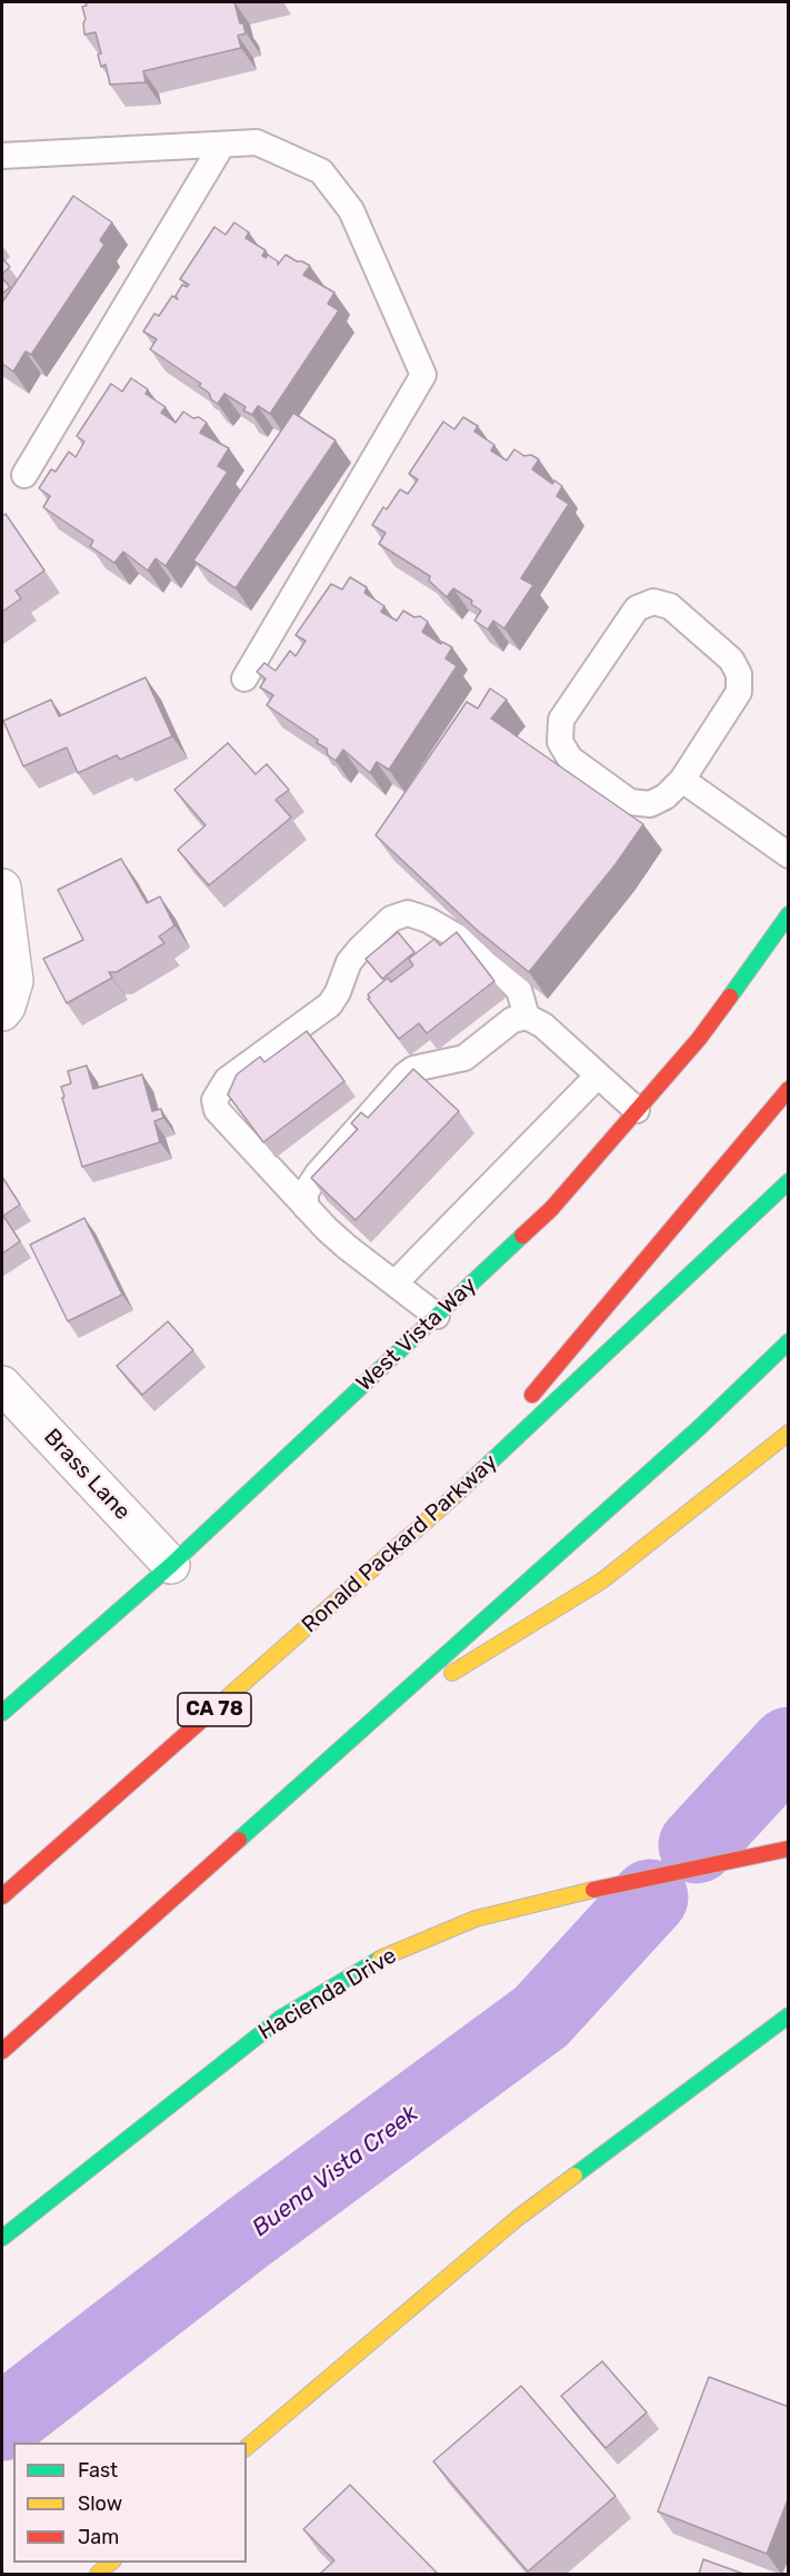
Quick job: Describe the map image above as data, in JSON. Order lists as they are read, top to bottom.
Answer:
{
  "streets": {
    "main road": [
      "West Vista Way",
      "Ronald Packard Parkway",
      "CA 78",
      "Hacienda Drive"
    ],
    "street": ["Brass Lane"]
  },
  "crossings": [
    ["West Vista Way", "Brass Lane"]
  ],
  "water": ["Buena Vista Creek"],
  "legend": ["Fast", "Slow", "Jam"]
}
